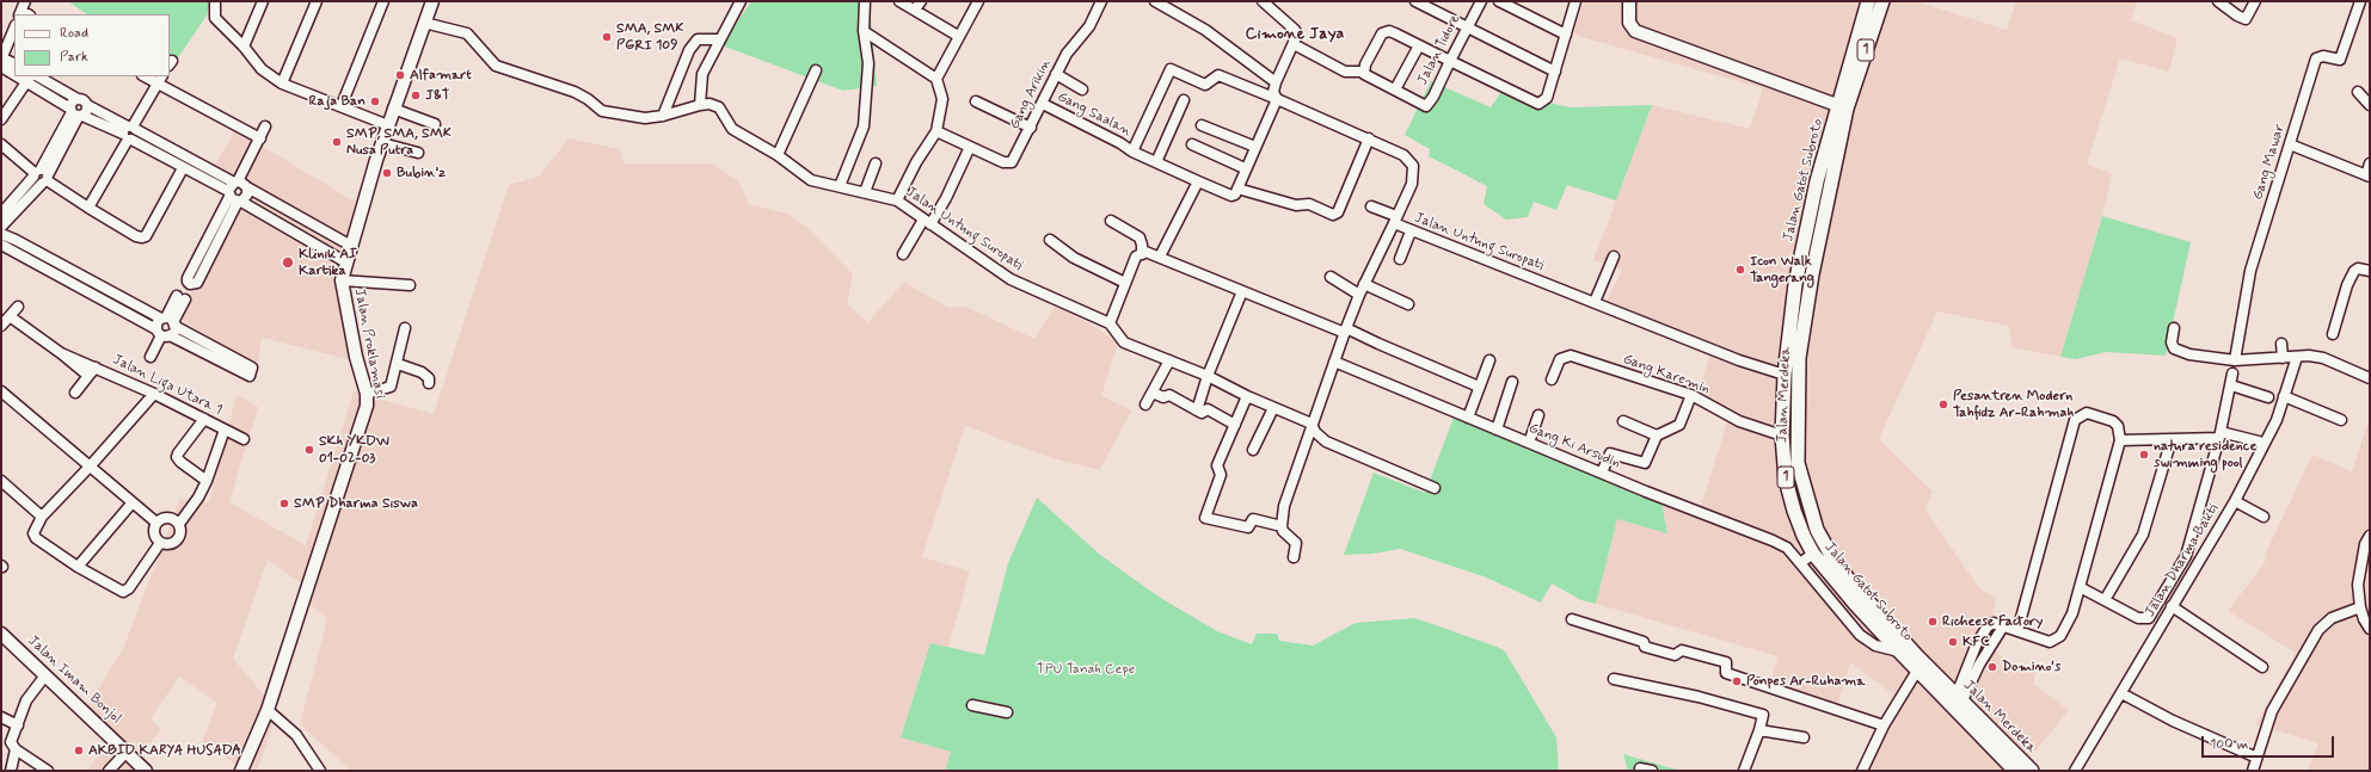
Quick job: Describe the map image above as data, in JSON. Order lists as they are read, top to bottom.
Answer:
{
  "streets": {
    "highway": ["1", "Jalan Gatot Subroto", "Jalan Merdeka"],
    "main road": ["Jalan Proklamasi", "Jalan Imam Bonjol"],
    "street": [
      "Jalan Tidore",
      "Gang Arikin",
      "Gang Saalan",
      "Gang Mawar",
      "Jalan Untung Suropati",
      "Gang Karemin",
      "Jalan Liga Utara 1",
      "Gang Ki Arsudin",
      "Jalan Dharma Bakti"
    ]
  },
  "crossings": [
    ["Gang Arikin", "Gang Saalan"],
    ["Gang Saalan", "Jalan Untung Suropati"],
    ["Jalan Gatot Subroto", "Jalan Untung Suropati"],
    ["Jalan Gatot Subroto", "Gang Karemin"],
    ["Jalan Gatot Subroto", "Jalan Merdeka"],
    ["Jalan Gatot Subroto", "Gang Ki Arsudin"]
  ],
  "districts": ["Cimone Jaya"],
  "parks": ["TPU Tanah Cepe"],
  "places": [
    "SMA, SMK PGRI 109",
    "Alfamart",
    "J&T",
    "Raja Ban",
    "SMP, SMA, SMK Nusa Putra",
    "Bubin’z",
    "Klinik AI Kartika",
    "Icon Walk Tangerang",
    "Pesantren Modern Tahfidz Ar-Rahmah",
    "SKh YKDW 01-02-03",
    "natura residence swimming pool",
    "SMP Dharma Siswa",
    "Richeese Factory",
    "KFC",
    "Domino's",
    "Ponpes Ar-Ruhama",
    "AKBID KARYA HUSADA"
  ],
  "legend": ["Road", "Park"],
  "scale_bar": "100 m"
}
